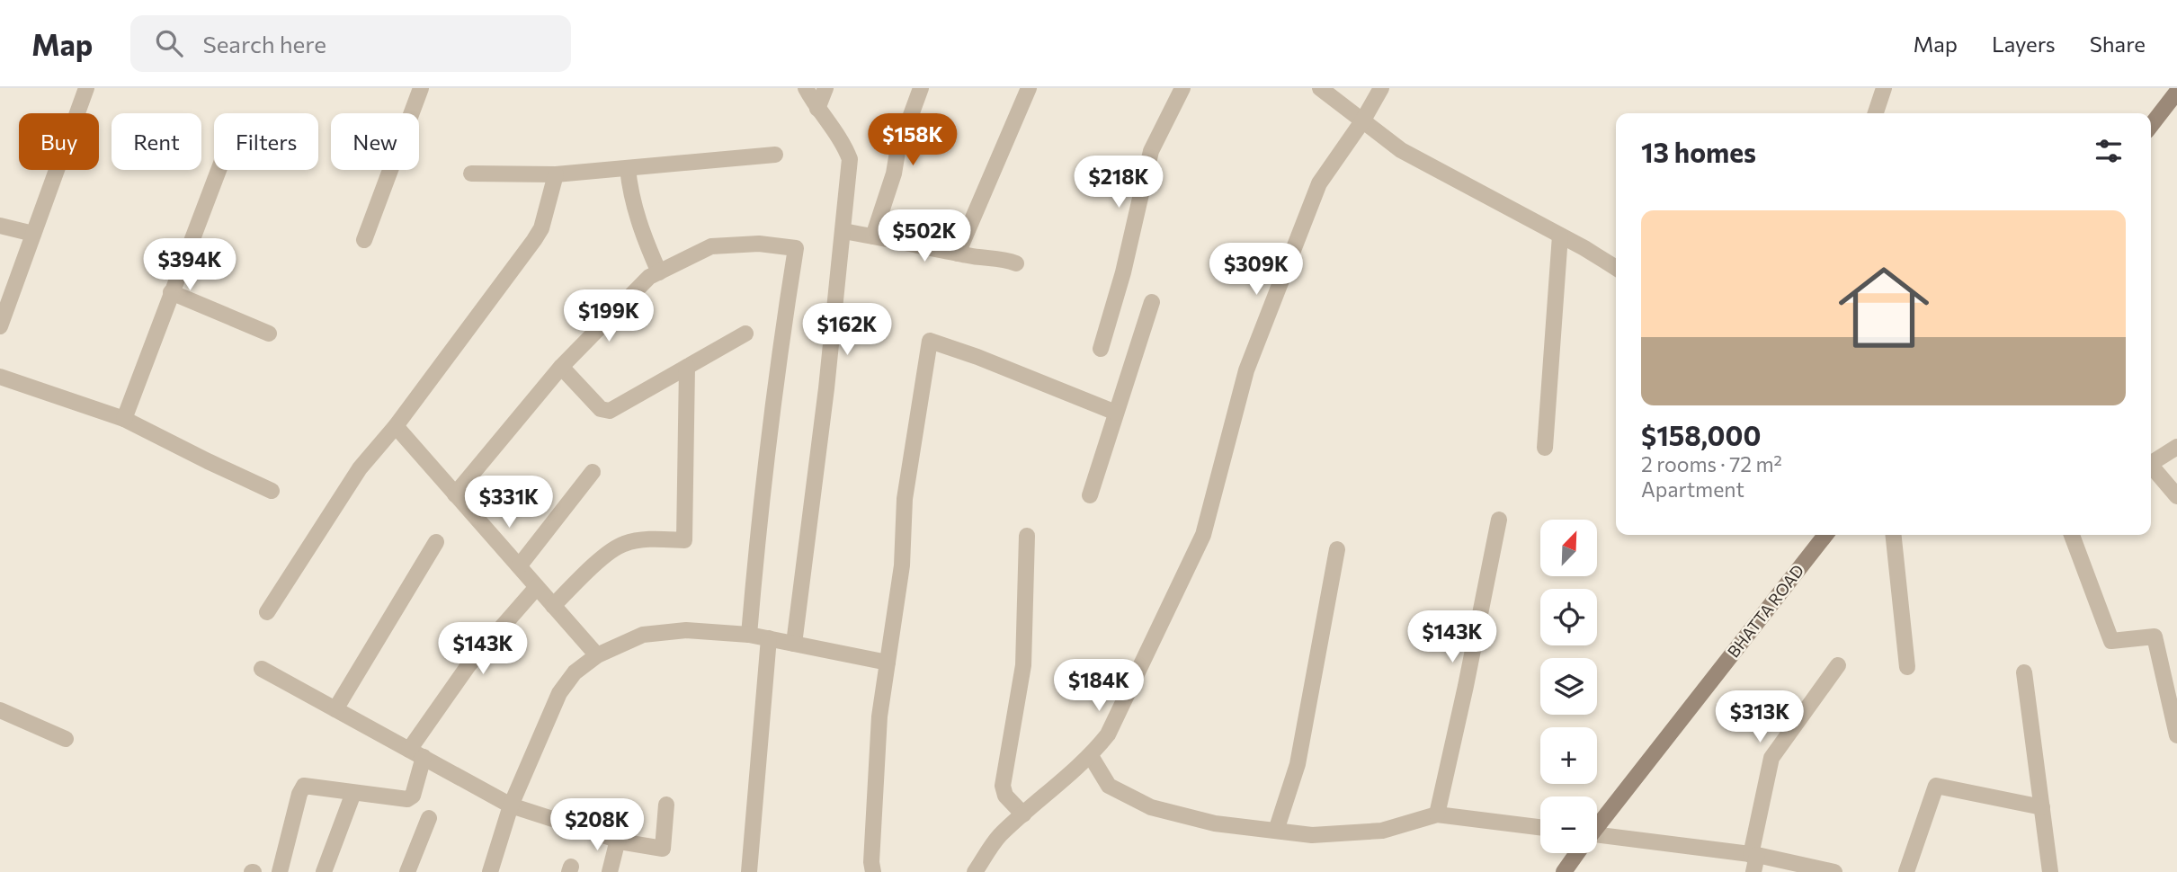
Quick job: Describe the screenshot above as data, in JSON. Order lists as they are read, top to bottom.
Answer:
{
  "streets": {
    "main road": ["BHATTA ROAD"]
  },
  "north": "top right",
  "page": {
    "header": "Map",
    "search": "Search here",
    "nav": ["Map", "Layers", "Share"],
    "price": [
      "$158K",
      "$218K",
      "$502K",
      "$394K",
      "$309K",
      "$199K",
      "$162K",
      "$331K",
      "$143K",
      "$143K",
      "$184K",
      "$313K",
      "$208K"
    ],
    "chip": [
      "Buy",
      "Rent",
      "Filters",
      "New"
    ],
    "heading": "13 homes",
    "list": [
      {
        "name": "$158,000",
        "note": "2 rooms · 72 m² · Apartment"
      }
    ],
    "map_buttons": ["+", "−"]
  }
}
